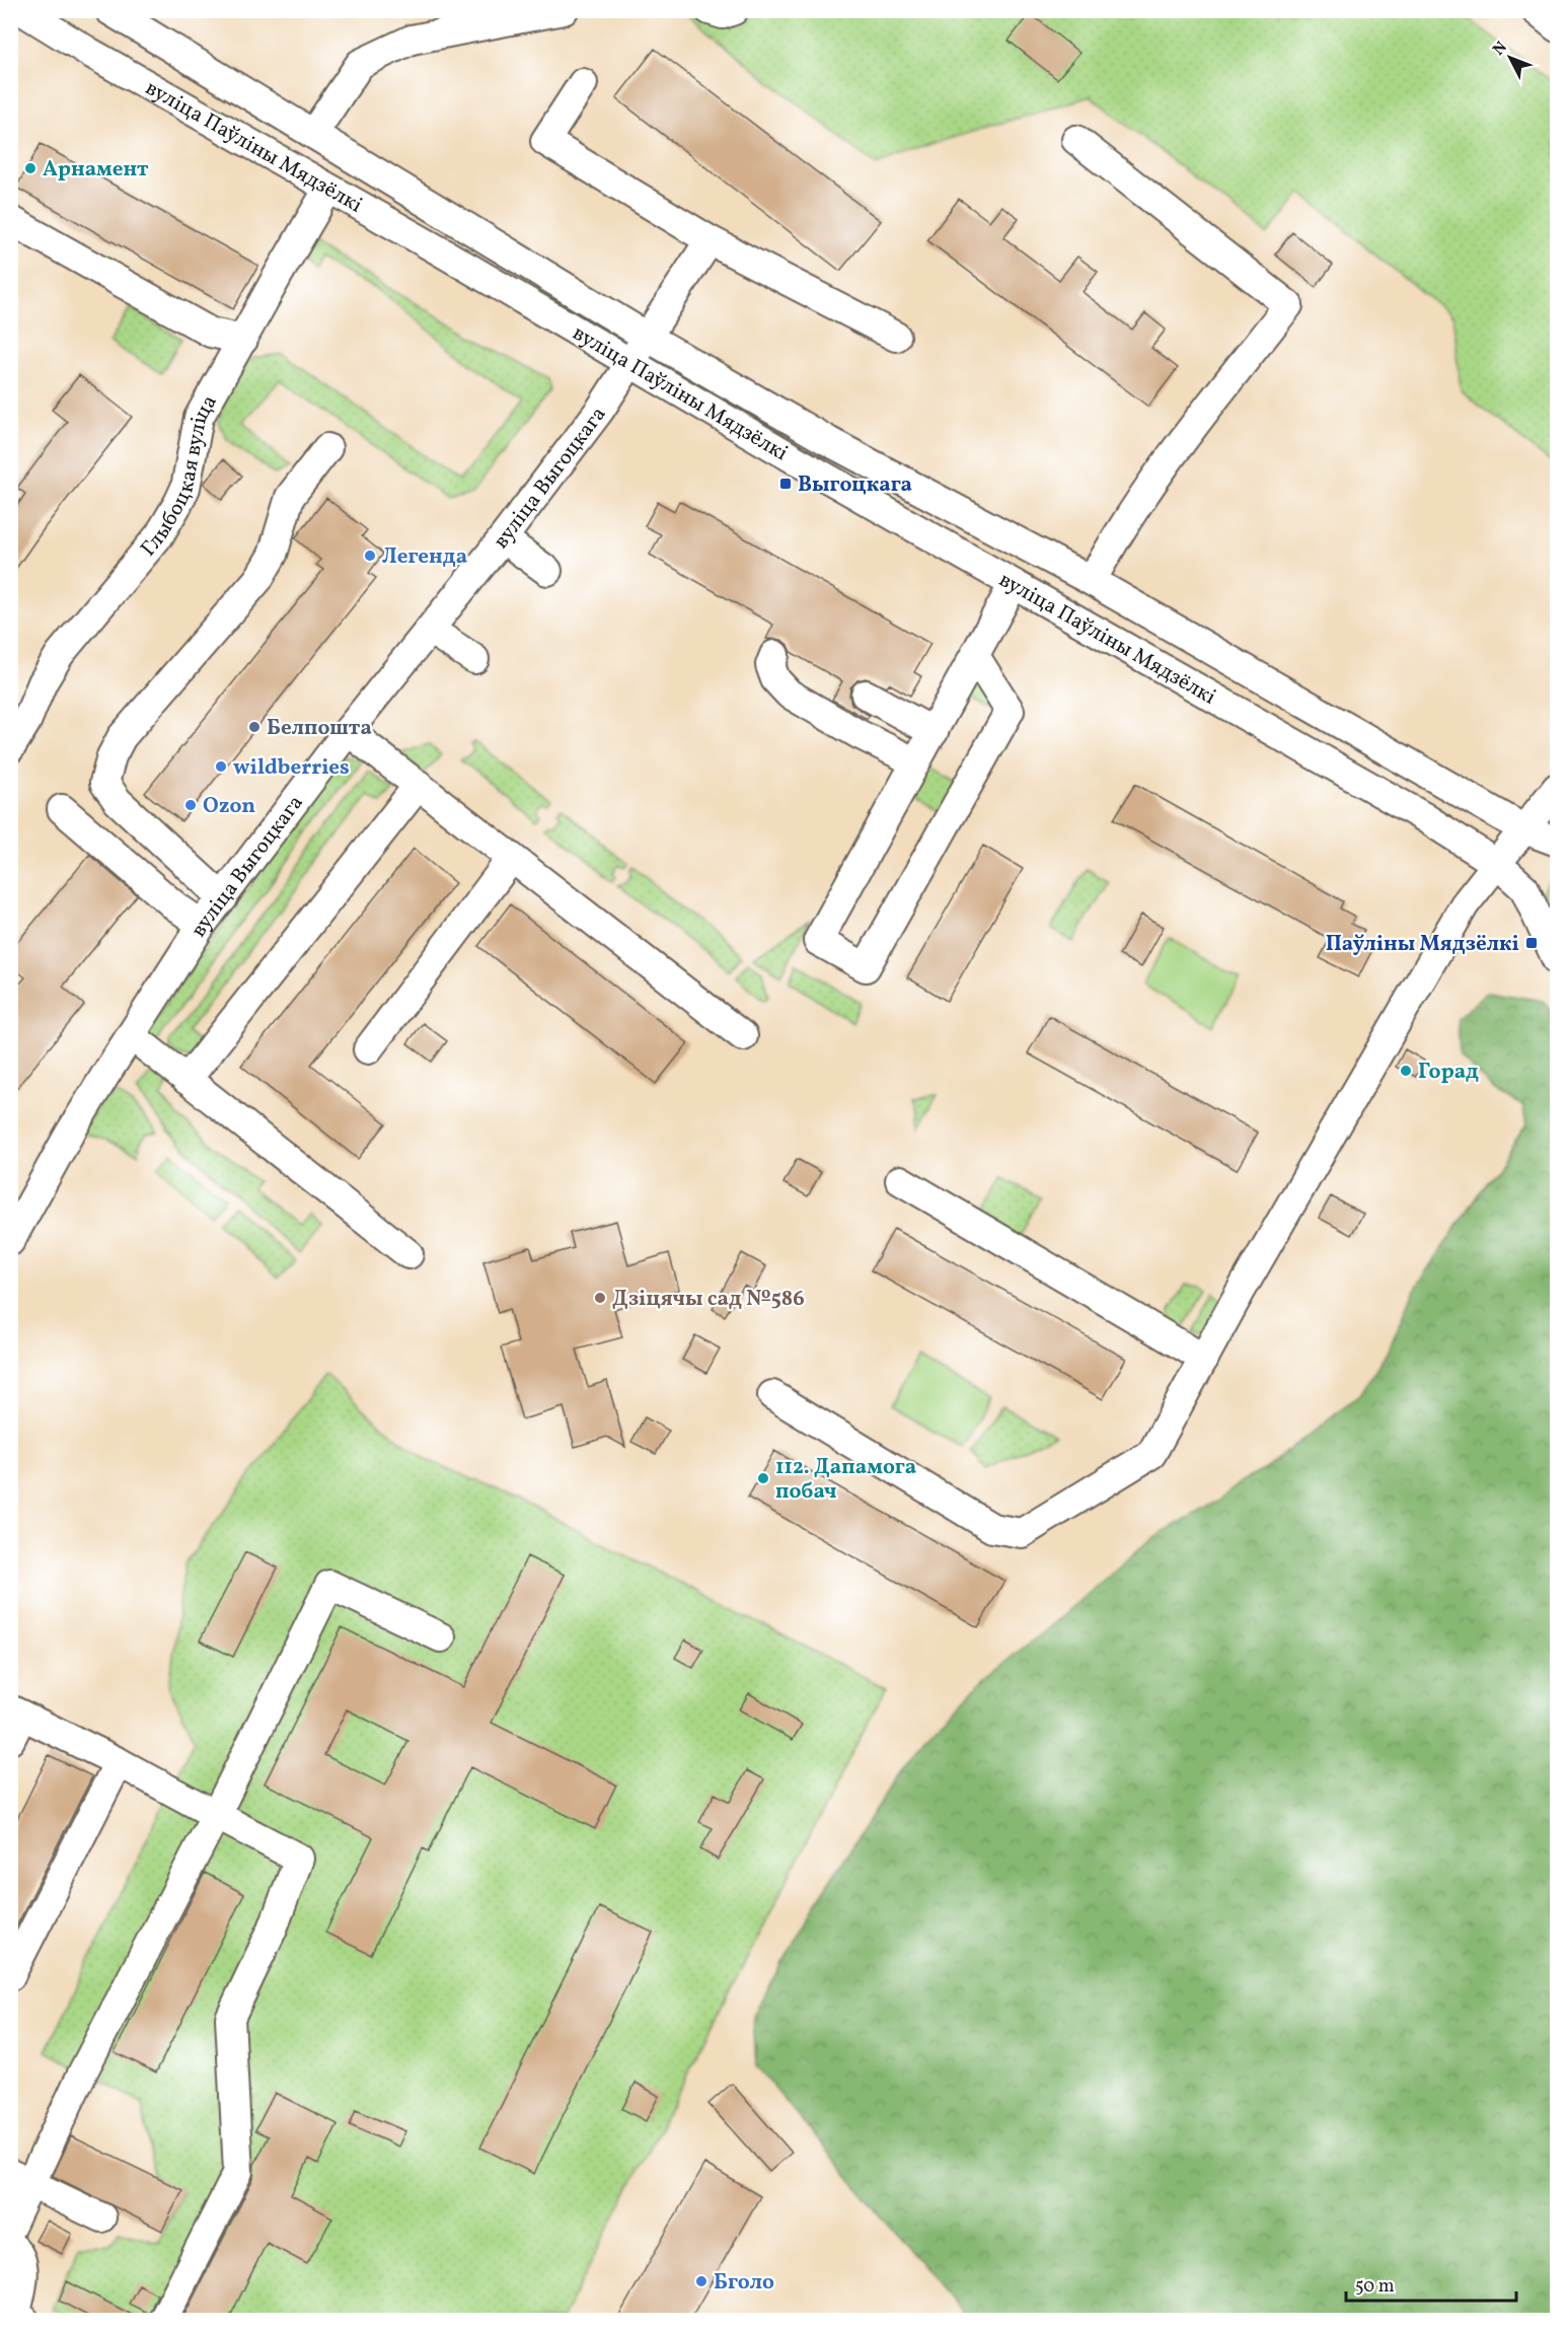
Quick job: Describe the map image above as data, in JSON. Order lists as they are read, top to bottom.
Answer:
{
  "streets": {
    "street": ["вуліца Паўліны Мядзёлкі", "Глыбоцкая вуліца", "вуліца Выгоцкага"]
  },
  "crossings": [
    ["вуліца Паўліны Мядзёлкі", "Глыбоцкая вуліца"],
    ["вуліца Паўліны Мядзёлкі", "вуліца Выгоцкага"]
  ],
  "places": {
    "other": [
      "Арнамент",
      "Легенда",
      "Белпошта",
      "wildberries",
      "Ozon",
      "Горад",
      "Дзіцячы сад №586",
      "112. Дапамога побач",
      "Бголо"
    ],
    "transit": ["Выгоцкага", "Паўліны Мядзёлкі"]
  },
  "scale_bar": "50 m",
  "north": "top left"
}
